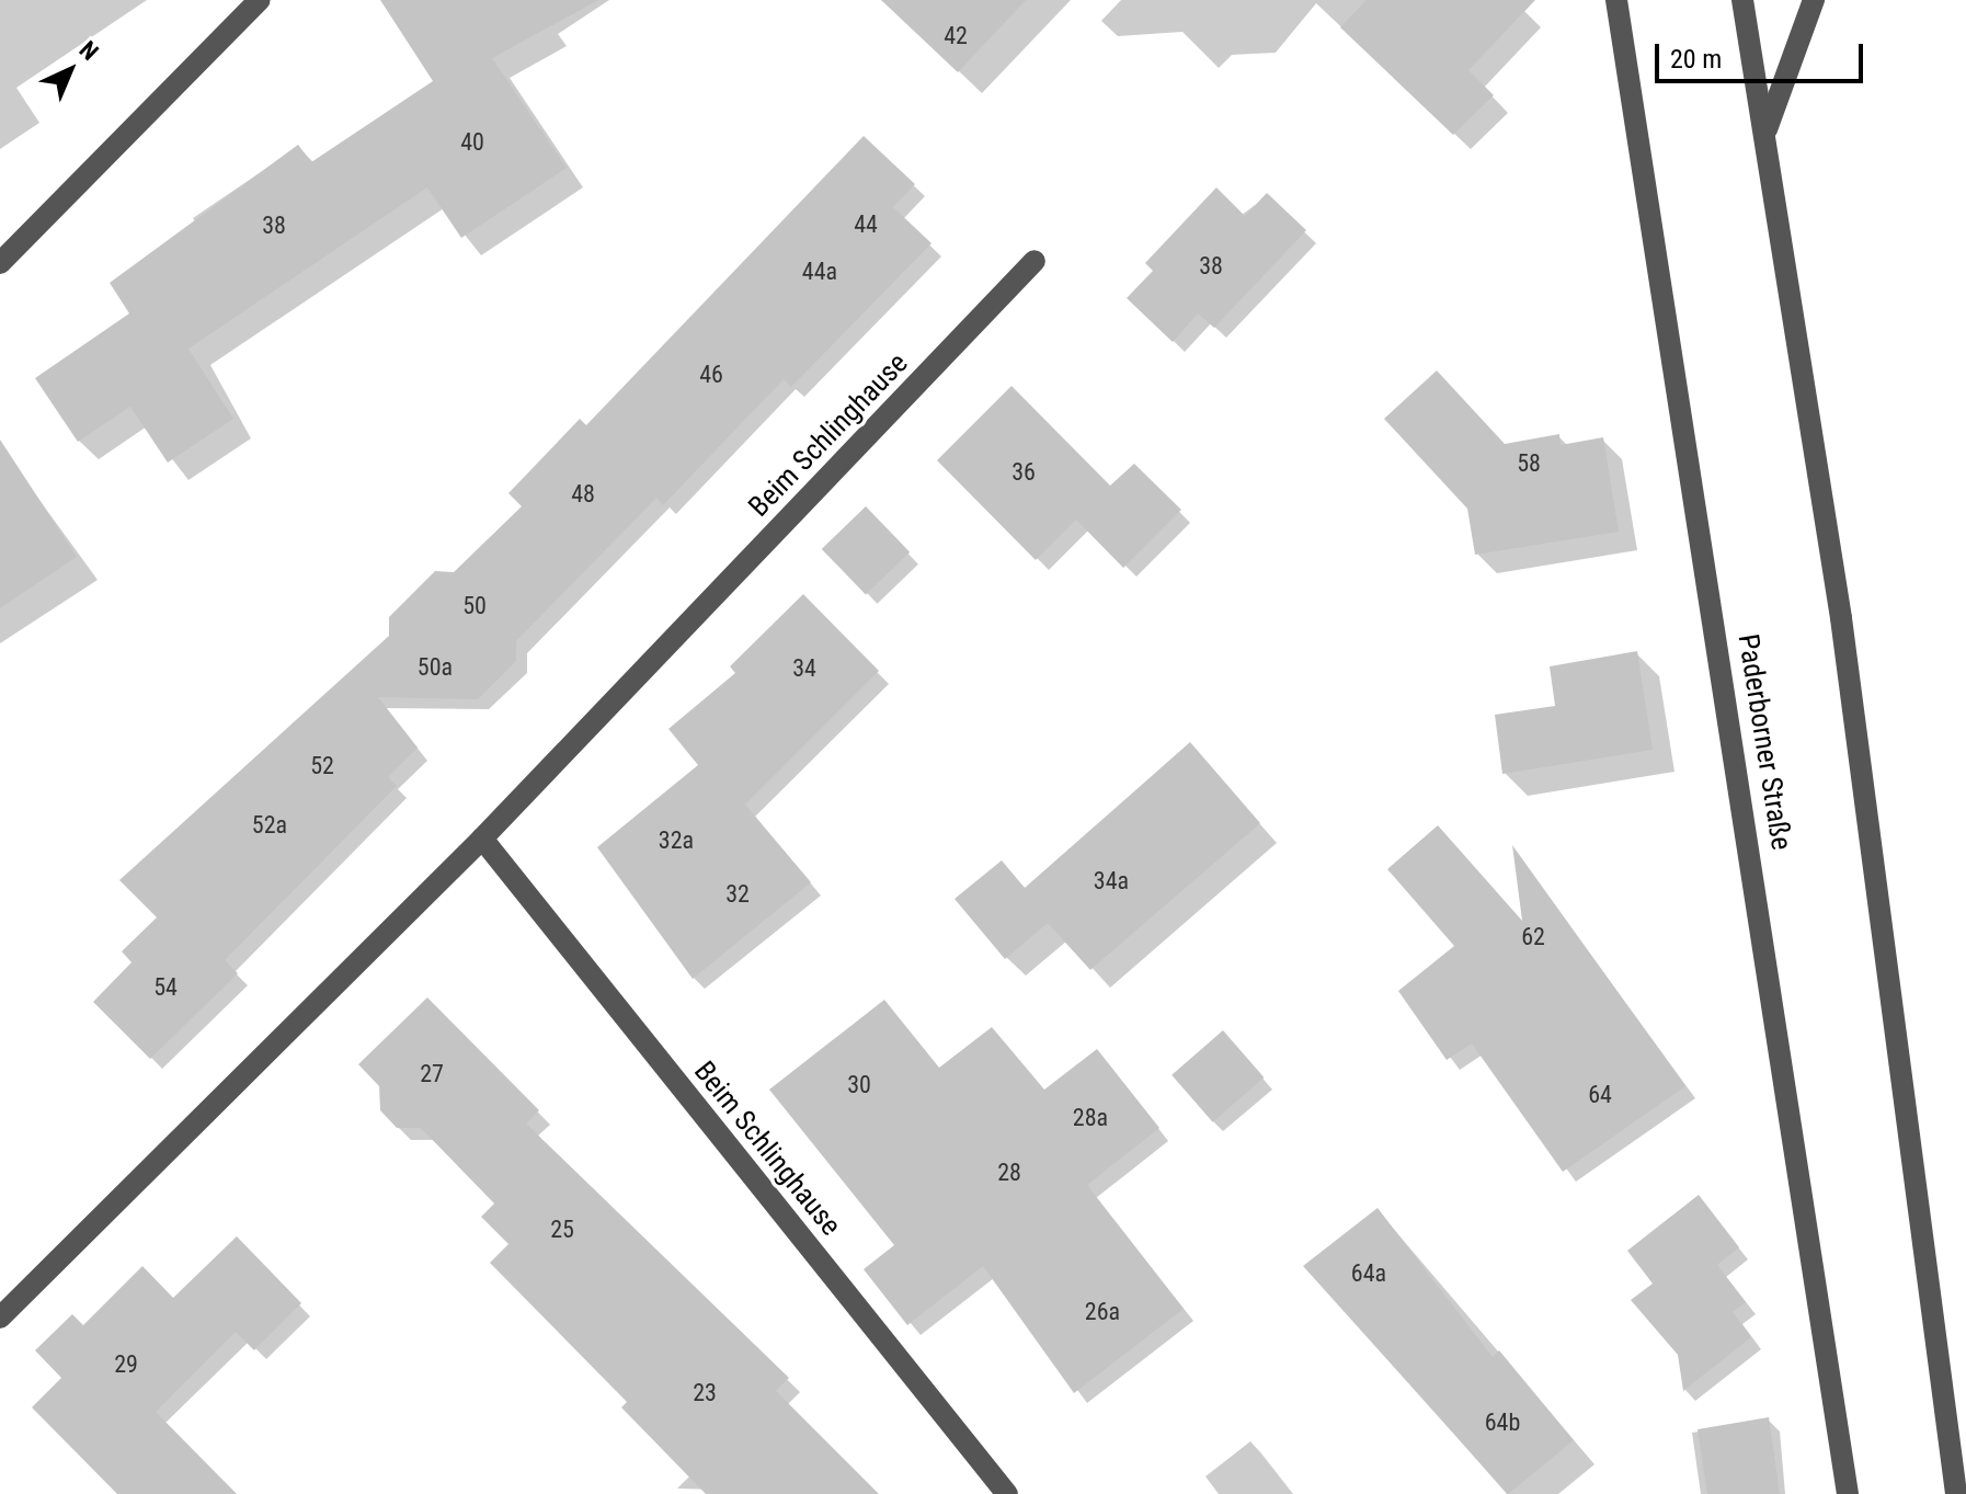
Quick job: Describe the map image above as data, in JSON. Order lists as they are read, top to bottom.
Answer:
{
  "streets": {
    "street": ["Beim Schlinghause", "Paderborner Straße"]
  },
  "house_numbers": [
    "42",
    "40",
    "44",
    "38",
    "38",
    "44a",
    "46",
    "58",
    "36",
    "48",
    "50",
    "50a",
    "34",
    "52",
    "52a",
    "32a",
    "34a",
    "32",
    "62",
    "54",
    "27",
    "30",
    "64",
    "28a",
    "28",
    "25",
    "64a",
    "26a",
    "29",
    "23",
    "64b"
  ],
  "scale_bar": "20 m",
  "north": "top right"
}
